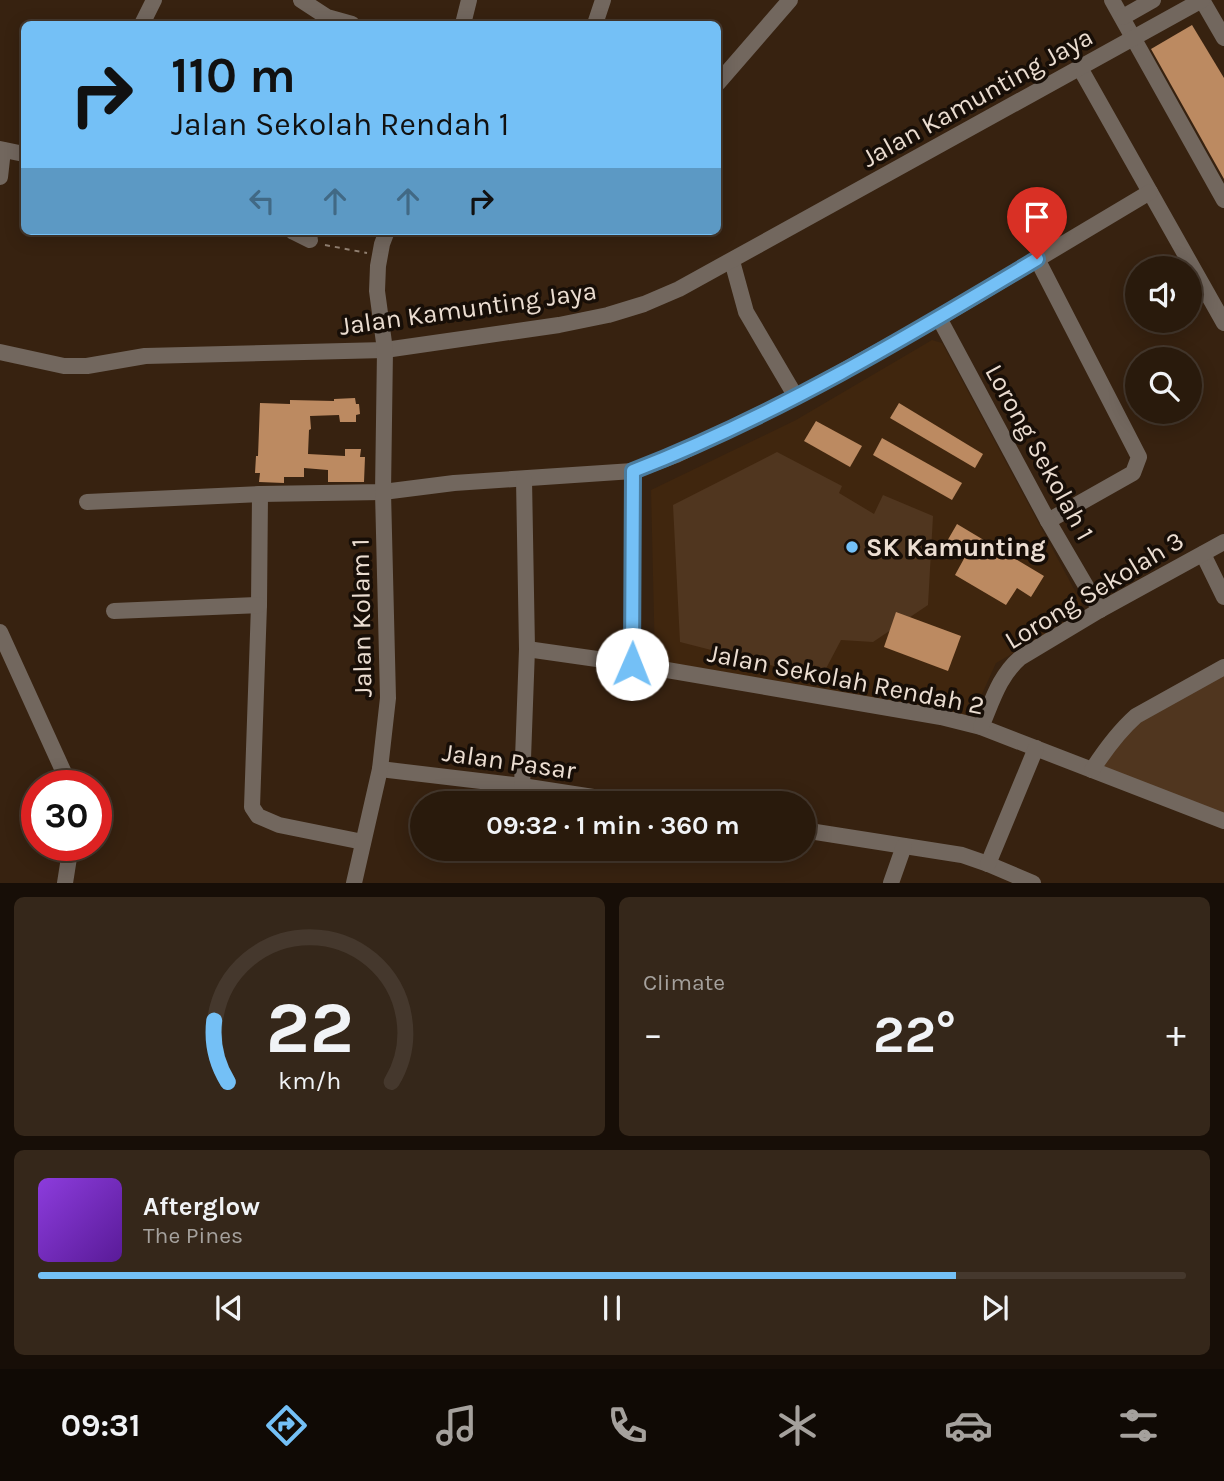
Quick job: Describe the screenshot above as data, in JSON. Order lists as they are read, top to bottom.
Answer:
{
  "streets": {
    "street": [
      "Jalan Kamunting Jaya",
      "Lorong Sekolah 1",
      "Lorong Sekolah 3",
      "Jalan Kolam 1",
      "Jalan Sekolah Rendah 2",
      "Jalan Pasar"
    ]
  },
  "crossings": [
    ["Jalan Kamunting Jaya", "Jalan Kolam 1"],
    ["Lorong Sekolah 1", "Lorong Sekolah 3"],
    ["Lorong Sekolah 3", "Jalan Sekolah Rendah 2"],
    ["Jalan Kolam 1", "Jalan Pasar"]
  ],
  "places": ["SK Kamunting"],
  "page": {
    "turn": ["110 m", "Jalan Sekolah Rendah 1"],
    "limit": "30",
    "trip": "09:32 · 1 min · 360 m",
    "tile": "Climate",
    "heat": ["−", "22°", "+"],
    "song": ["Afterglow", "The Pines"],
    "tabs": "09:31",
    "gauge": ["22", "km/h"]
  }
}
